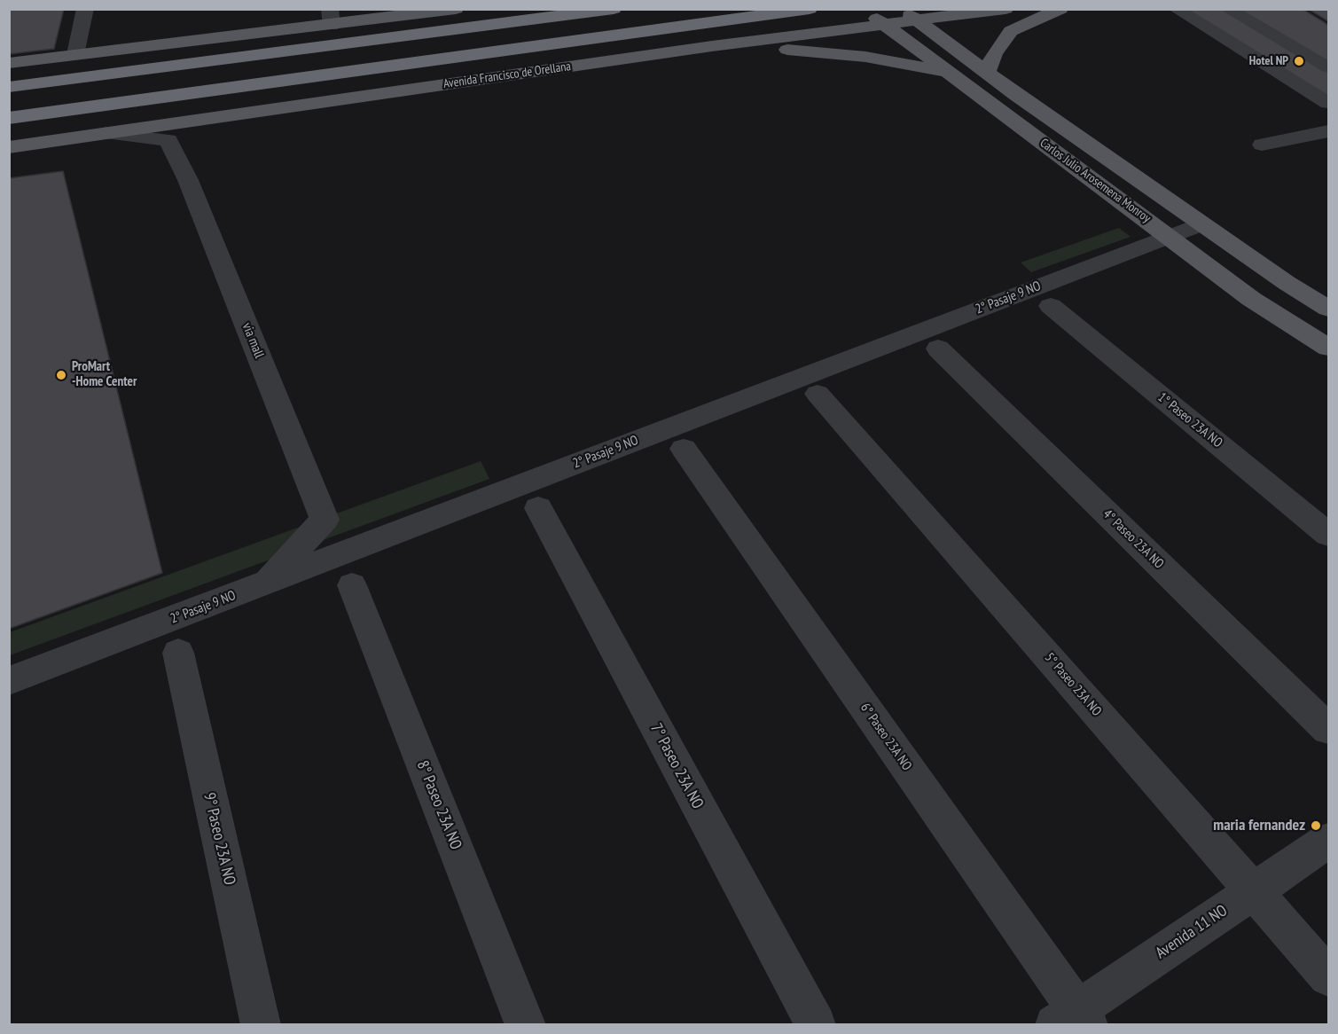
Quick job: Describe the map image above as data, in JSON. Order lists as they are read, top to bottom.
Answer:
{
  "streets": {
    "highway": ["Avenida Francisco de Orellana"],
    "main road": ["Carlos Julio Arosemena Monroy"],
    "street": [
      "2° Pasaje 9 NO",
      "via mall",
      "1° Paseo 23A NO",
      "4° Paseo 23A NO",
      "5° Paseo 23A NO",
      "6° Paseo 23A NO",
      "7° Paseo 23A NO",
      "8° Paseo 23A NO",
      "9° Paseo 23A NO",
      "Avenida 11 NO"
    ]
  },
  "crossings": [
    ["Avenida Francisco de Orellana", "Carlos Julio Arosemena Monroy"],
    ["Avenida Francisco de Orellana", "via mall"],
    ["Carlos Julio Arosemena Monroy", "2° Pasaje 9 NO"],
    ["2° Pasaje 9 NO", "via mall"],
    ["5° Paseo 23A NO", "Avenida 11 NO"],
    ["6° Paseo 23A NO", "Avenida 11 NO"]
  ],
  "places": ["Hotel NP", "ProMart -Home Center", "maria fernandez"]
}
